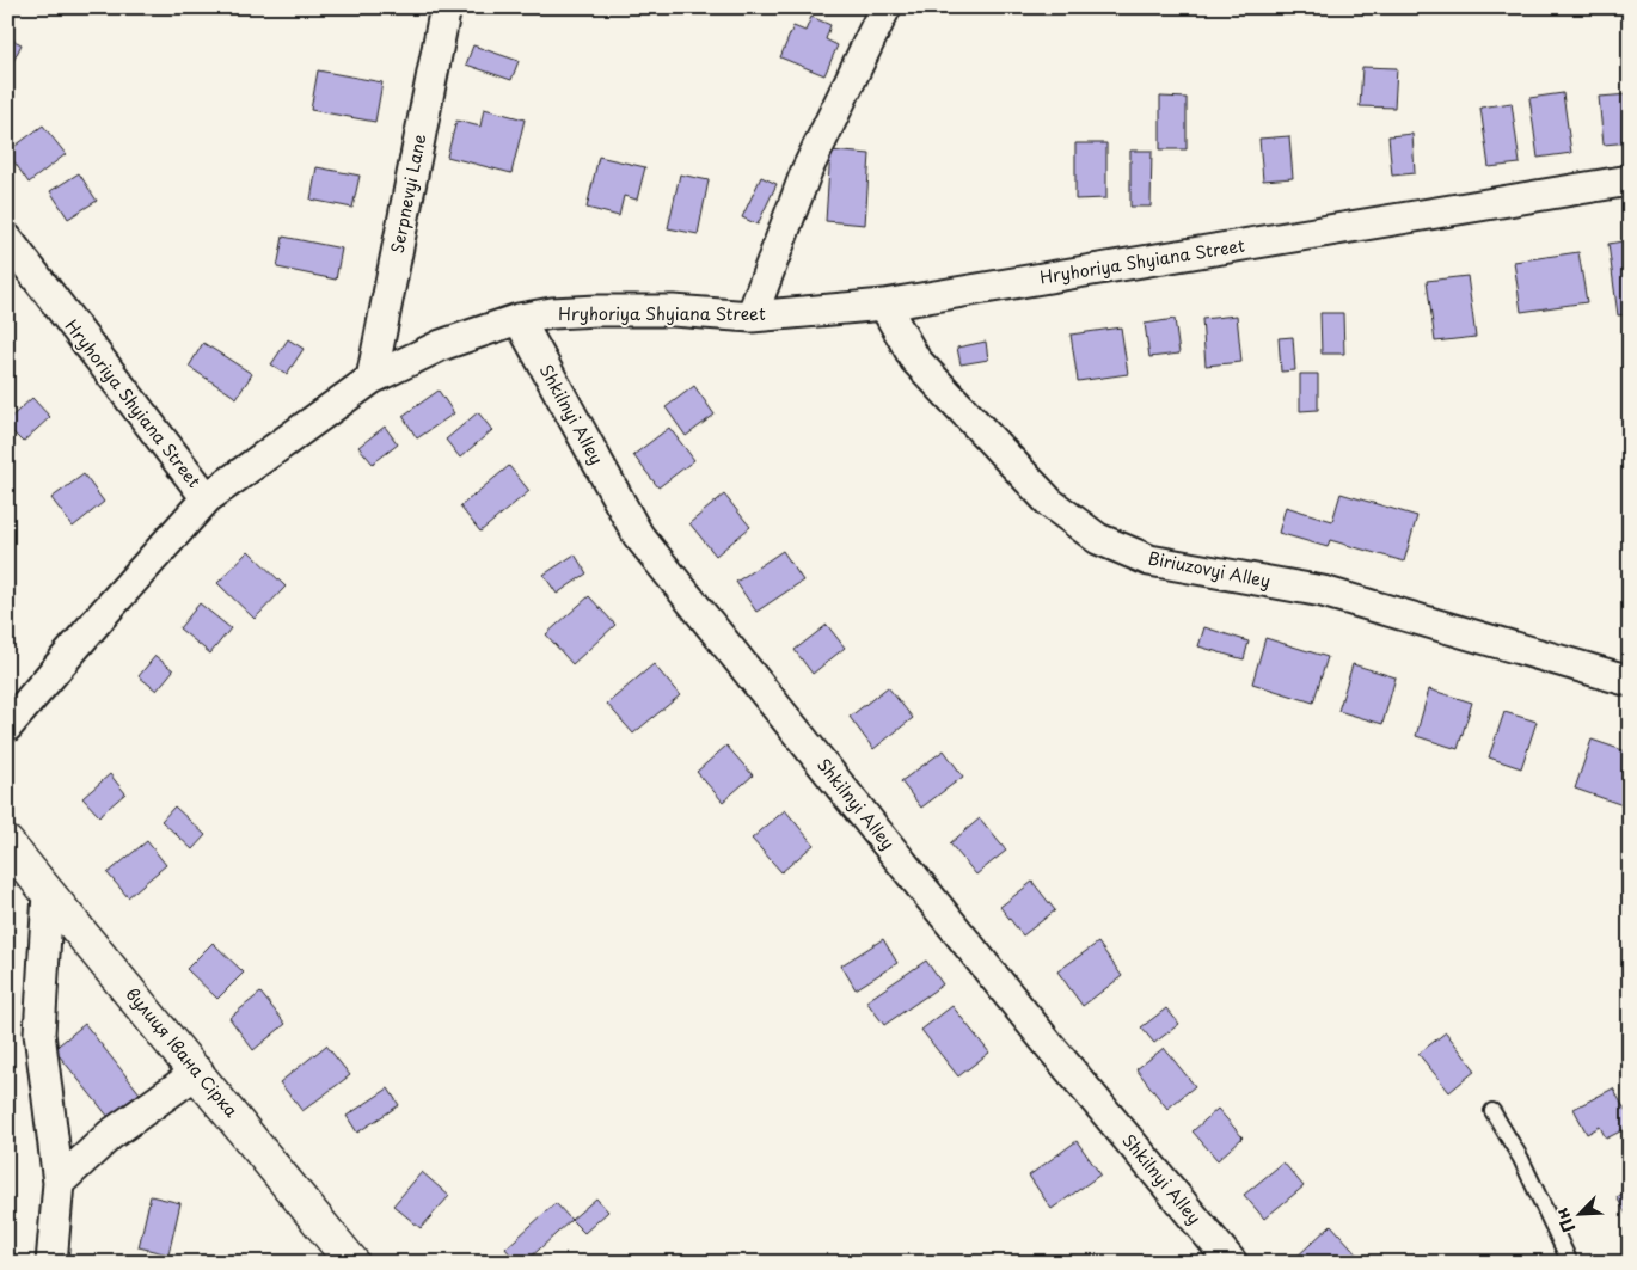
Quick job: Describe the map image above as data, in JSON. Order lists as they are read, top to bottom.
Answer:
{
  "streets": {
    "street": [
      "Serpnevyi Lane",
      "Hryhoriya Shyiana Street",
      "Shkilnyi Alley",
      "Biriuzovyi Alley",
      "вулиця Івана Сірка"
    ]
  },
  "crossings": [
    ["Serpnevyi Lane", "Hryhoriya Shyiana Street"],
    ["Hryhoriya Shyiana Street", "Shkilnyi Alley"],
    ["Hryhoriya Shyiana Street", "Biriuzovyi Alley"]
  ],
  "north": "bottom left"
}
